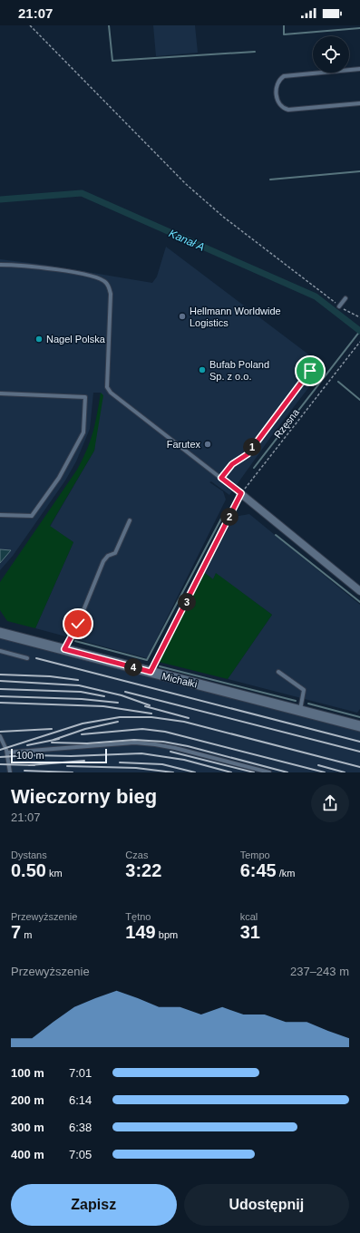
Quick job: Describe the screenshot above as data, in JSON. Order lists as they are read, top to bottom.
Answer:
{
  "streets": {
    "street": ["Michałki"],
    "path": ["Rzęsna"]
  },
  "crossings": [
    ["Rzęsna", "Michałki"]
  ],
  "water": ["Kanał A"],
  "places": [
    "Hellmann Worldwide Logistics",
    "Nagel Polska",
    "Bufab Poland Sp. z o.o.",
    "Farutex"
  ],
  "scale_bar": "100 m",
  "page": {
    "status": "21:07",
    "pins": [
      "1",
      "2",
      "3",
      "4"
    ],
    "scale": "100 m",
    "heading": ["Wieczorny bieg", "21:07"],
    "stats": [
      ["Dystans", "0.50 km"],
      ["Czas", "3:22"],
      ["Tempo", "6:45 /km"],
      ["Przewyższenie", "7 m"],
      ["Tętno", "149 bpm"],
      ["kcal", "31"]
    ],
    "chart": ["Przewyższenie", "237–243 m"],
    "list": [
      {
        "name": "100 m",
        "note": "7:01"
      },
      {
        "name": "200 m",
        "note": "6:14"
      },
      {
        "name": "300 m",
        "note": "6:38"
      },
      {
        "name": "400 m",
        "note": "7:05"
      }
    ],
    "buttons": ["Zapisz", "Udostępnij"]
  }
}
